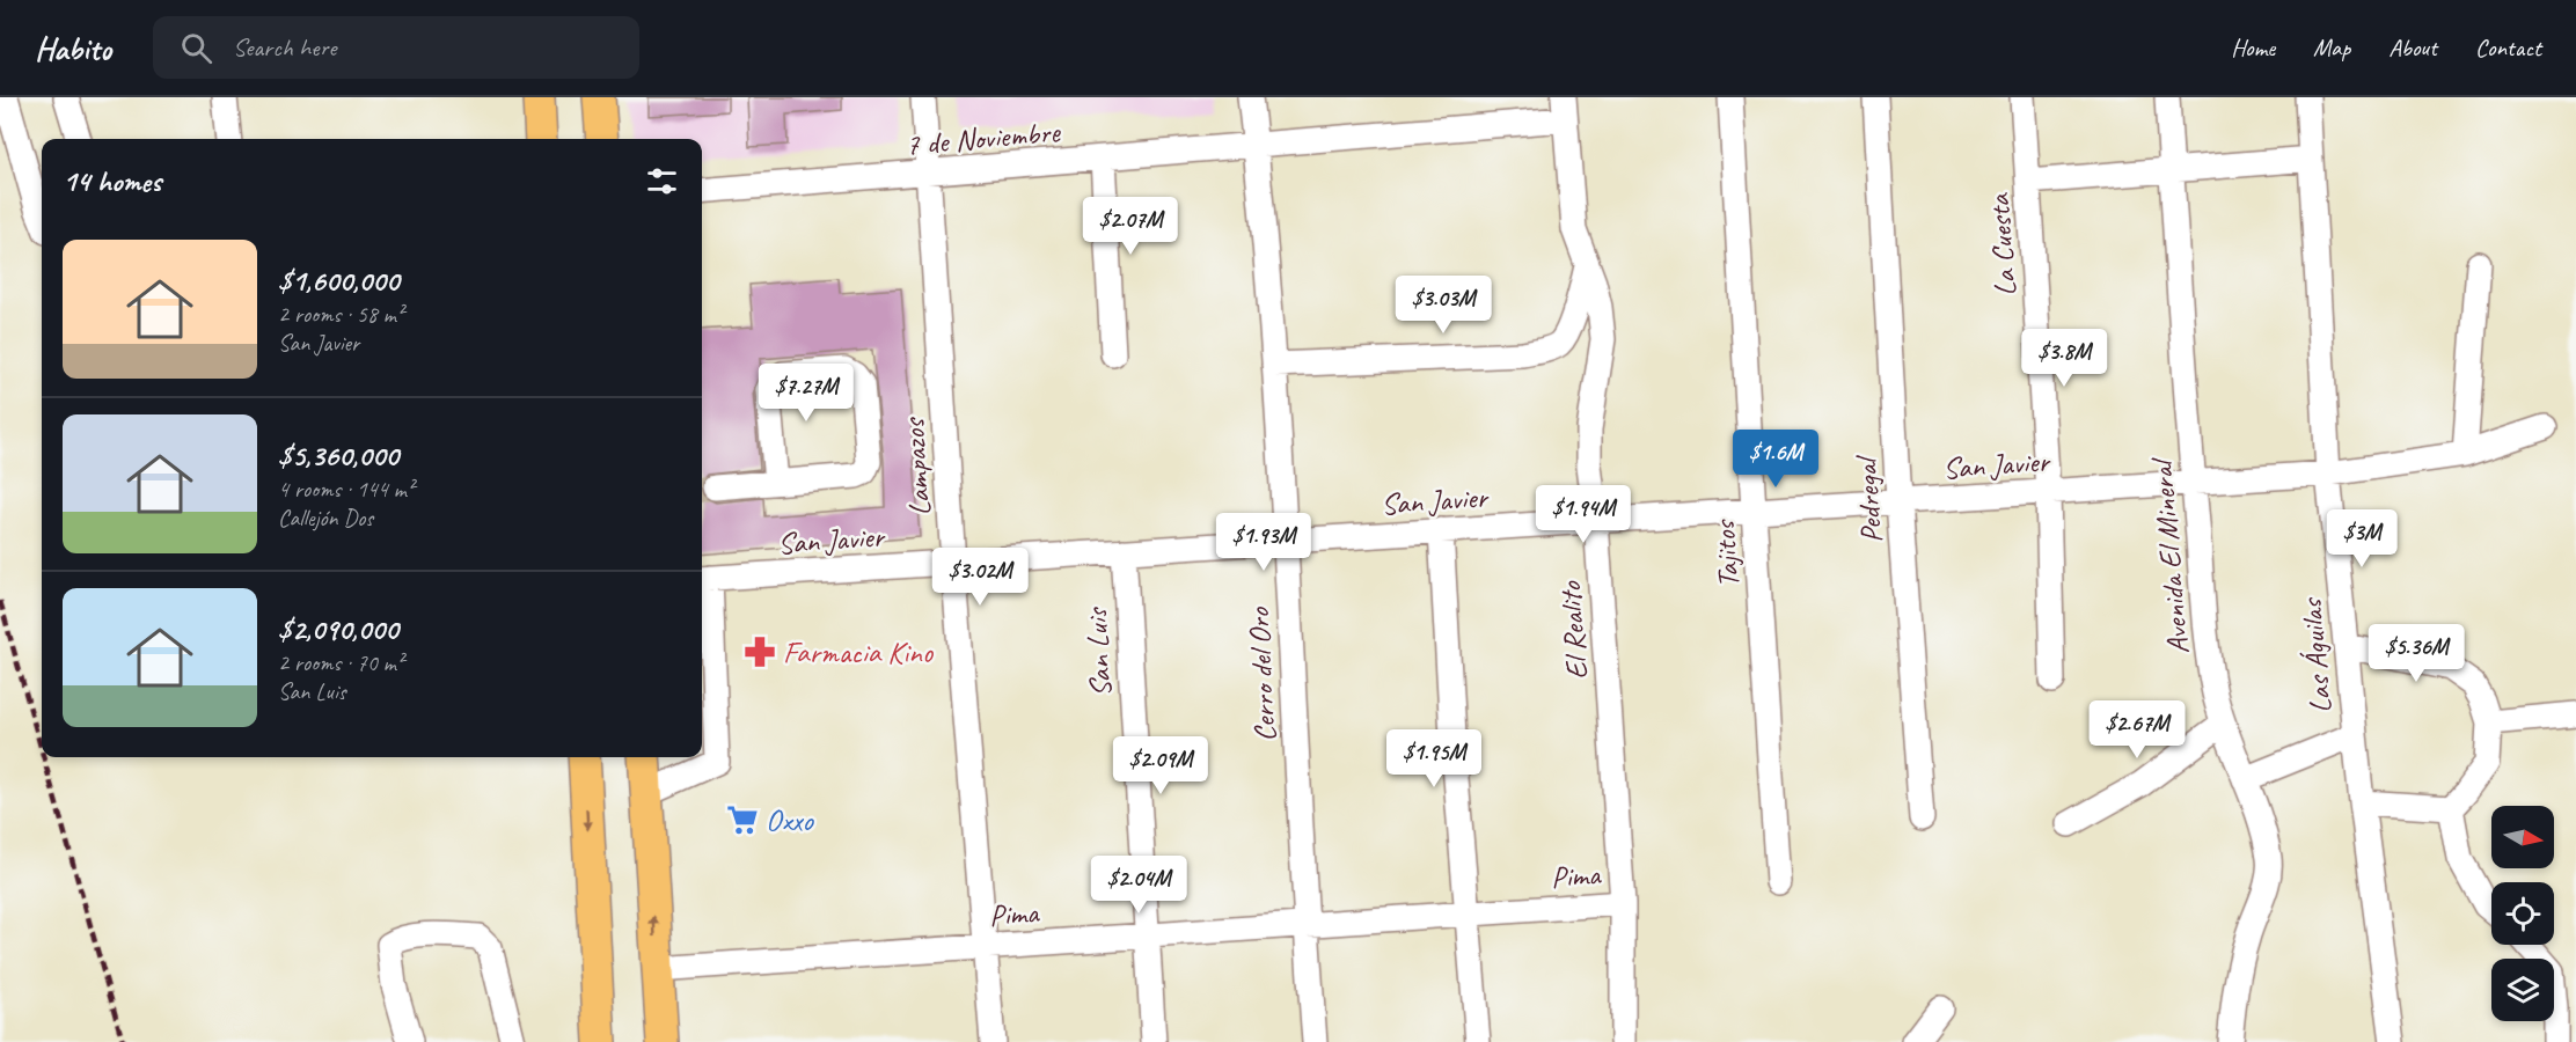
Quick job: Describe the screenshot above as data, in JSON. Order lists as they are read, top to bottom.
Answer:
{
  "streets": {
    "street": [
      "7 de Noviembre",
      "La Cuesta",
      "San Javier",
      "Lampazos",
      "Pedregal",
      "Tajitos",
      "Avenida El Mineral",
      "El Realito",
      "San Luis",
      "Las Águilas",
      "Cerro del Oro",
      "Pima"
    ]
  },
  "crossings": [
    ["7 de Noviembre", "Lampazos"],
    ["7 de Noviembre", "El Realito"],
    ["7 de Noviembre", "Cerro del Oro"],
    ["La Cuesta", "San Javier"],
    ["San Javier", "Lampazos"],
    ["San Javier", "Pedregal"],
    ["San Javier", "Tajitos"],
    ["San Javier", "Avenida El Mineral"],
    ["San Javier", "El Realito"],
    ["San Javier", "San Luis"],
    ["San Javier", "Las Águilas"],
    ["San Javier", "Cerro del Oro"],
    ["Lampazos", "Pima"],
    ["El Realito", "Pima"],
    ["San Luis", "Pima"],
    ["Cerro del Oro", "Pima"]
  ],
  "places": {
    "pharmacy": ["Farmacia Kino"],
    "supermarket": ["Oxxo"]
  },
  "north": "right",
  "page": {
    "header": "Habito",
    "search": "Search here",
    "nav": [
      "Home",
      "Map",
      "About",
      "Contact"
    ],
    "heading": "14 homes",
    "price": [
      "$2.07M",
      "$3.03M",
      "$3.8M",
      "$7.27M",
      "$1.6M",
      "$1.94M",
      "$3M",
      "$1.93M",
      "$3.02M",
      "$5.36M",
      "$2.67M",
      "$1.95M",
      "$2.09M",
      "$2.04M"
    ],
    "list": [
      {
        "name": "$1,600,000",
        "note": "2 rooms · 58 m² · San Javier"
      },
      {
        "name": "$5,360,000",
        "note": "4 rooms · 144 m² · Callejón Dos"
      },
      {
        "name": "$2,090,000",
        "note": "2 rooms · 70 m² · San Luis"
      }
    ]
  }
}
